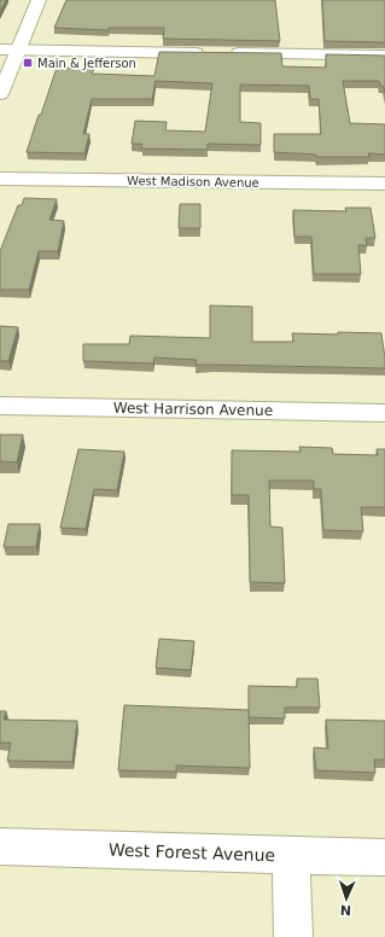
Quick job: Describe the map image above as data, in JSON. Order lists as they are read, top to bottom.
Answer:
{
  "streets": {
    "street": ["West Madison Avenue", "West Harrison Avenue", "West Forest Avenue"]
  },
  "places": {
    "transit": ["Main & Jefferson"]
  },
  "north": "bottom"
}
